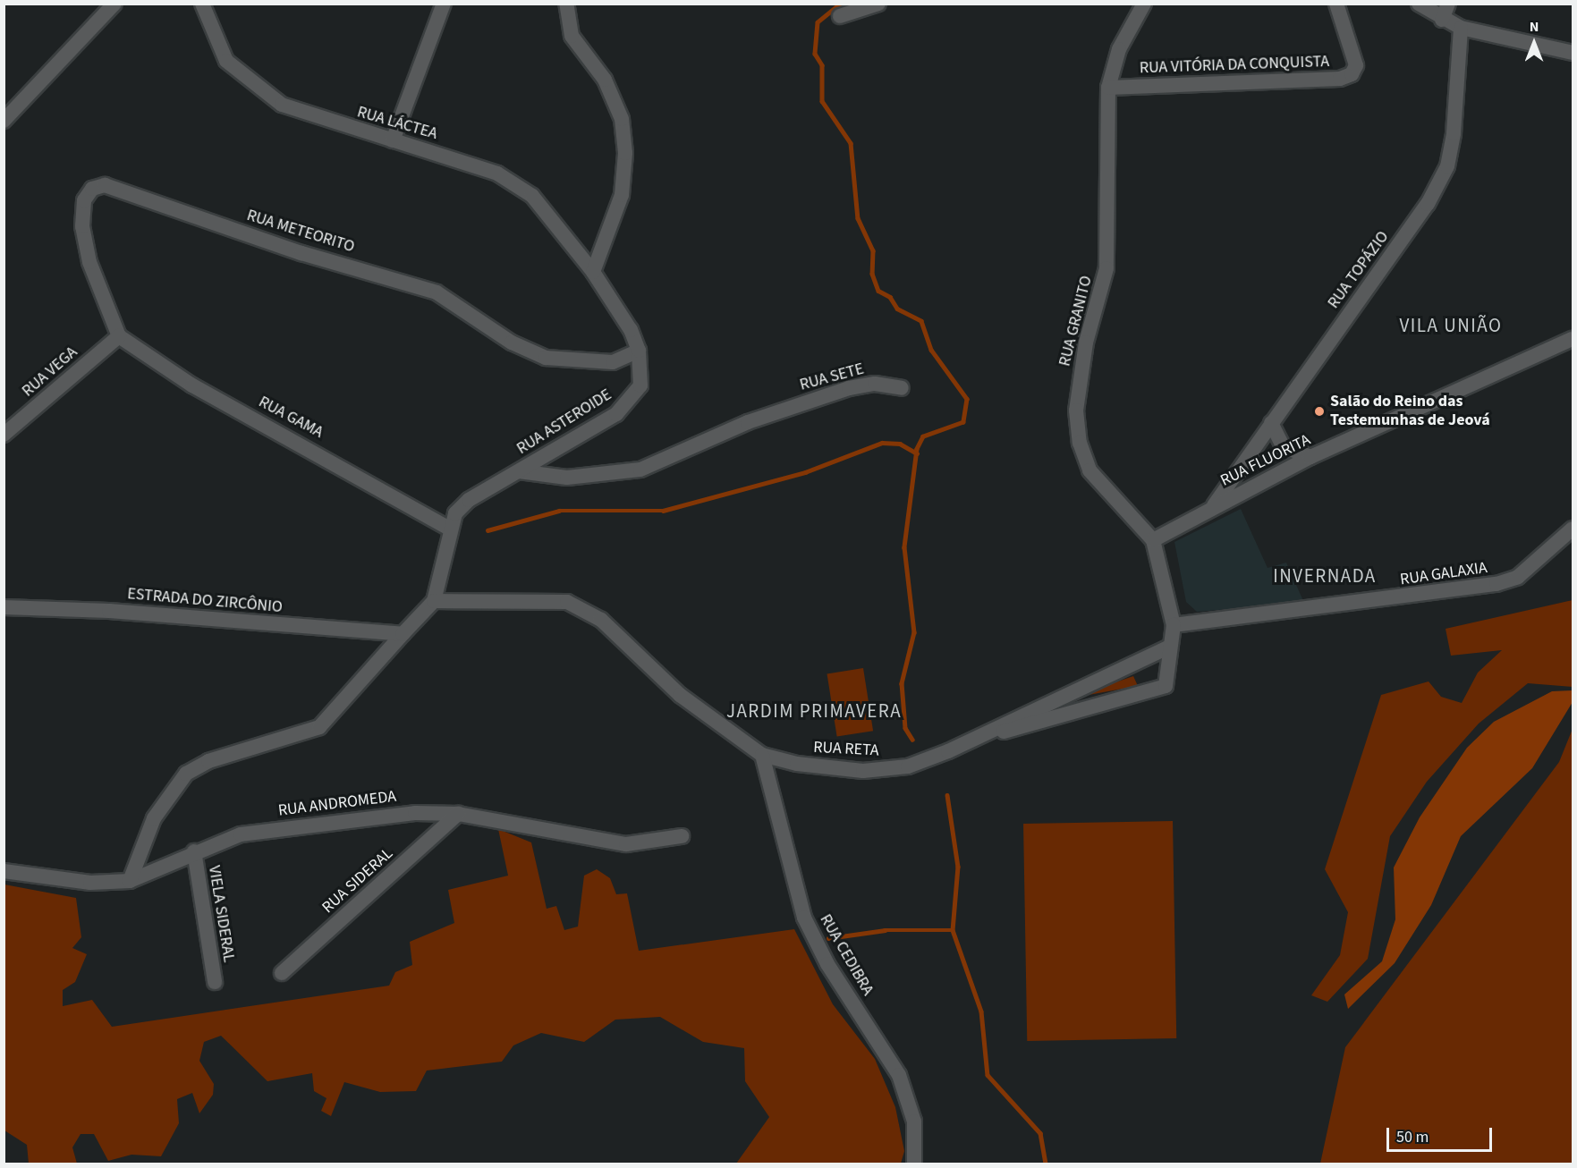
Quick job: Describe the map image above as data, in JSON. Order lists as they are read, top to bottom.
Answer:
{
  "streets": {
    "street": [
      "RUA VITÓRIA DA CONQUISTA",
      "RUA LÁCTEA",
      "RUA METEORITO",
      "RUA TOPÁZIO",
      "RUA GRANITO",
      "RUA VEGA",
      "RUA SETE",
      "RUA GAMA",
      "RUA ASTEROIDE",
      "RUA FLUORITA",
      "RUA GALAXIA",
      "ESTRADA DO ZIRCÔNIO",
      "RUA RETA",
      "RUA ANDROMEDA",
      "RUA SIDERAL",
      "VIELA SIDERAL",
      "RUA CEDIBRA"
    ]
  },
  "crossings": [
    ["RUA VITÓRIA DA CONQUISTA", "RUA GRANITO"],
    ["RUA LÁCTEA", "RUA ASTEROIDE"],
    ["RUA METEORITO", "RUA VEGA"],
    ["RUA METEORITO", "RUA GAMA"],
    ["RUA METEORITO", "RUA ASTEROIDE"],
    ["RUA TOPÁZIO", "RUA FLUORITA"],
    ["RUA GRANITO", "RUA FLUORITA"],
    ["RUA GRANITO", "RUA GALAXIA"],
    ["RUA GRANITO", "RUA RETA"],
    ["RUA VEGA", "RUA GAMA"],
    ["RUA SETE", "RUA ASTEROIDE"],
    ["RUA GAMA", "RUA ASTEROIDE"],
    ["RUA GALAXIA", "RUA RETA"],
    ["RUA RETA", "RUA CEDIBRA"],
    ["RUA ANDROMEDA", "RUA SIDERAL"],
    ["RUA ANDROMEDA", "VIELA SIDERAL"]
  ],
  "districts": ["VILA UNIÃO", "INVERNADA", "JARDIM PRIMAVERA"],
  "places": ["Salão do Reino das Testemunhas de Jeová"],
  "scale_bar": "50 m",
  "north": "top"
}
